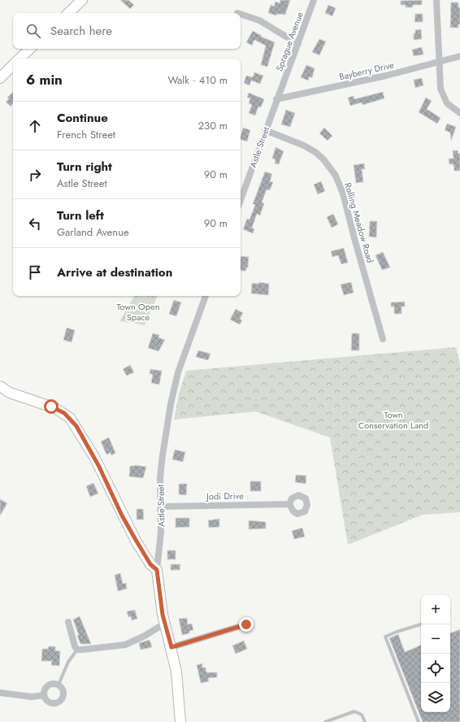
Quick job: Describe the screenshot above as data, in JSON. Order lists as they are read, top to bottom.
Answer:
{
  "streets": {
    "street": [
      "Sprague Avenue",
      "Bayberry Drive",
      "Astle Street",
      "Rolling Meadow Road",
      "Jodi Drive"
    ]
  },
  "crossings": [
    ["Sprague Avenue", "Astle Street"],
    ["Bayberry Drive", "Astle Street"],
    ["Astle Street", "Rolling Meadow Road"],
    ["Astle Street", "Jodi Drive"]
  ],
  "parks": ["Town Open Space", "Town Conservation Land"],
  "page": {
    "search": "Search here",
    "heading": ["6 min", "Walk · 410 m"],
    "list": [
      ["Continue", "French Street", "230 m"],
      ["Turn right", "Astle Street", "90 m"],
      ["Turn left", "Garland Avenue", "90 m"],
      "Arrive at destination"
    ],
    "map_buttons": ["+", "−"]
  }
}
